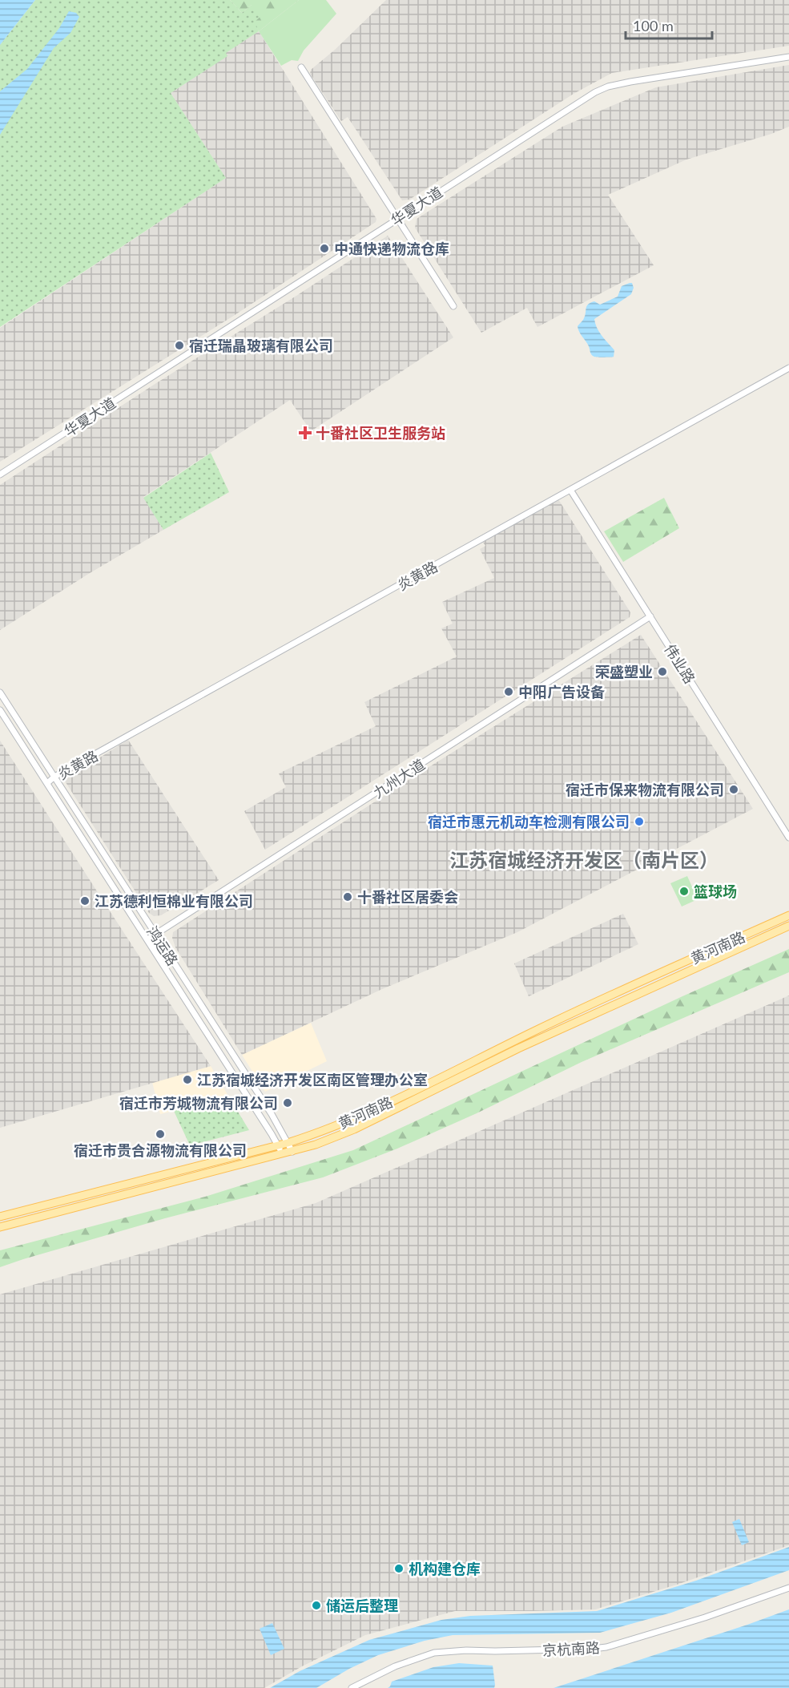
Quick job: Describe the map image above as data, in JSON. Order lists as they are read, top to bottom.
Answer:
{
  "streets": {
    "main road": ["黄河南路"],
    "street": [
      "华夏大道",
      "炎黄路",
      "伟业路",
      "九州大道",
      "鸿运路",
      "京杭南路"
    ]
  },
  "crossings": [
    ["炎黄路", "伟业路"],
    ["炎黄路", "鸿运路"],
    ["伟业路", "九州大道"],
    ["九州大道", "鸿运路"],
    ["鸿运路", "黄河南路"]
  ],
  "districts": ["江苏宿城经济开发区（南片区）"],
  "places": {
    "other": [
      "中通快递物流仓库",
      "宿迁瑞晶玻璃有限公司",
      "荣盛塑业",
      "中阳广告设备",
      "宿迁市保来物流有限公司",
      "宿迁市惠元机动车检测有限公司",
      "篮球场",
      "十番社区居委会",
      "江苏德利恒棉业有限公司",
      "江苏宿城经济开发区南区管理办公室",
      "宿迁市芳城物流有限公司",
      "宿迁市贵合源物流有限公司",
      "机构建仓库",
      "储运后整理"
    ],
    "health": ["十番社区卫生服务站"]
  },
  "scale_bar": "100 m"
}
